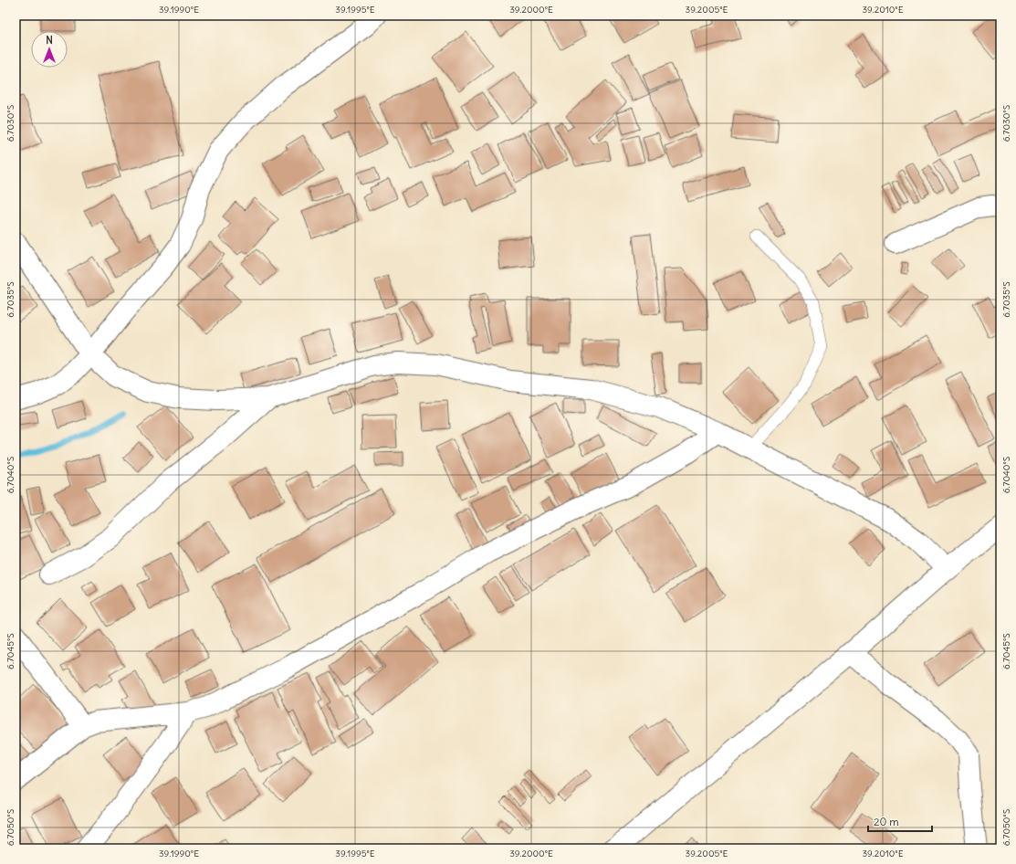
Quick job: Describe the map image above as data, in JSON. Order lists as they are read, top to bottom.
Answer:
{
  "scale_bar": "20 m",
  "north": "top",
  "coordinates": [
    "39.1990°E",
    "39.1995°E",
    "39.2000°E",
    "39.2005°E",
    "39.2010°E",
    "6.7030°S",
    "6.7035°S",
    "6.7040°S",
    "6.7045°S",
    "6.7050°S"
  ]
}
